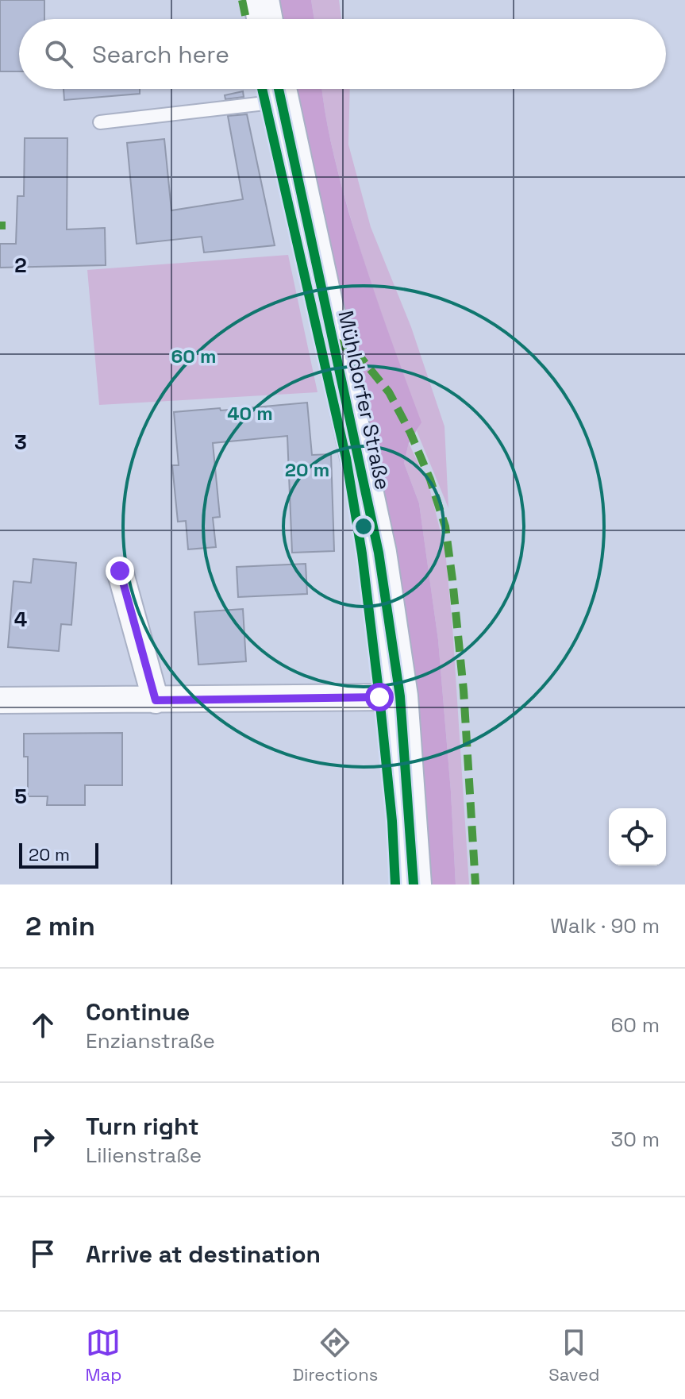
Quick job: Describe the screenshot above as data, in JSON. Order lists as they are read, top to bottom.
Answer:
{
  "streets": {
    "street": ["Mühldorfer Straße"]
  },
  "scale_bar": "20 m",
  "page": {
    "search": "Search here",
    "scale": "20 m",
    "heading": ["2 min", "Walk · 90 m"],
    "list": [
      ["Continue", "Enzianstraße", "60 m"],
      ["Turn right", "Lilienstraße", "30 m"],
      "Arrive at destination"
    ],
    "nav": ["Map", "Directions", "Saved"]
  },
  "grid": {
    "rows": [
      "2",
      "3",
      "4",
      "5"
    ]
  },
  "rings": ["60 m", "40 m", "20 m"]
}
